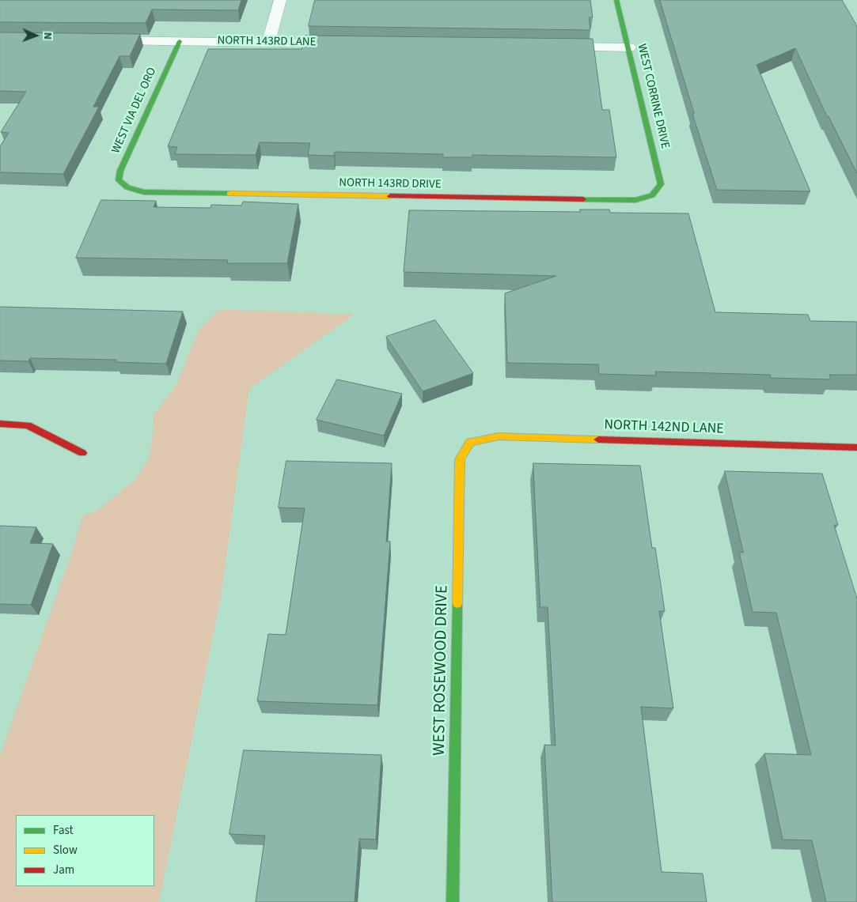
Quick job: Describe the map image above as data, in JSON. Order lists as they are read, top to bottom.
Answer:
{
  "streets": {
    "street": [
      "NORTH 143RD LANE",
      "WEST CORRINE DRIVE",
      "WEST VIA DEL ORO",
      "NORTH 143RD DRIVE",
      "NORTH 142ND LANE",
      "WEST ROSEWOOD DRIVE"
    ]
  },
  "crossings": [
    ["NORTH 143RD LANE", "WEST VIA DEL ORO"],
    ["WEST CORRINE DRIVE", "NORTH 143RD DRIVE"],
    ["WEST VIA DEL ORO", "NORTH 143RD DRIVE"],
    ["NORTH 142ND LANE", "WEST ROSEWOOD DRIVE"]
  ],
  "legend": ["Fast", "Slow", "Jam"],
  "north": "right"
}
